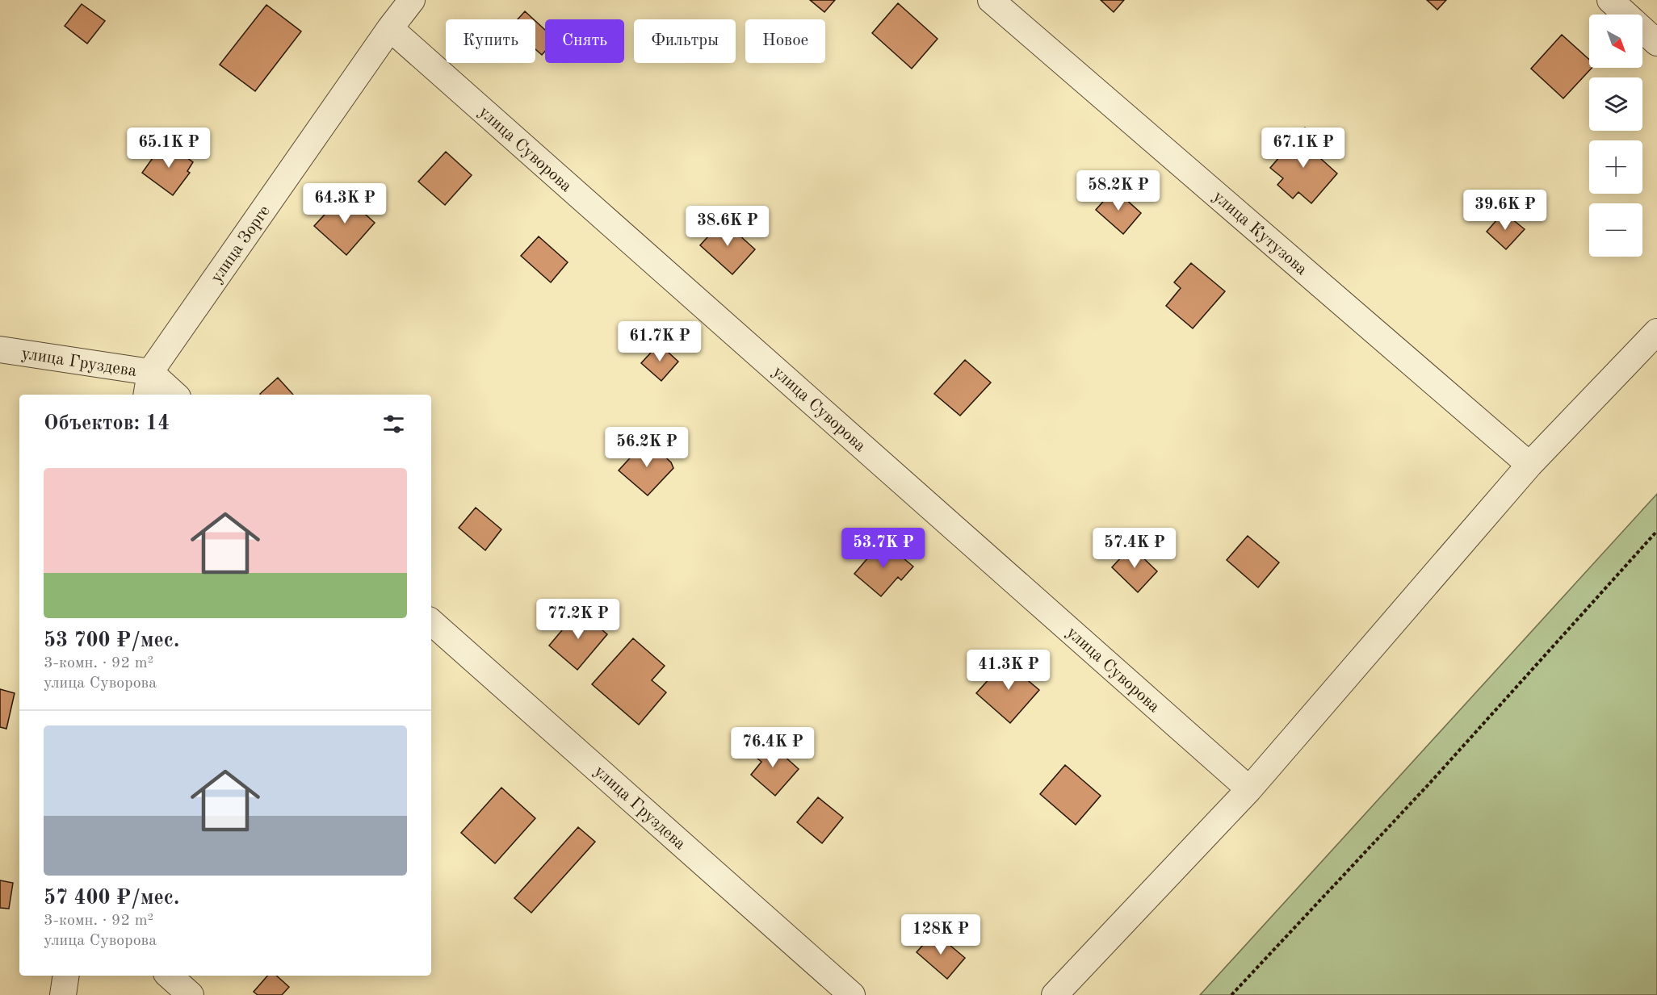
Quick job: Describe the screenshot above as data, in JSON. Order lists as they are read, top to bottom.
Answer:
{
  "streets": {
    "street": [
      "улица Суворова",
      "улица Кутузова",
      "улица Зорге",
      "улица Груздева"
    ]
  },
  "crossings": [
    ["улица Суворова", "улица Зорге"],
    ["улица Зорге", "улица Груздева"]
  ],
  "north": "bottom right",
  "page": {
    "map_buttons": ["+", "−"],
    "chip": [
      "Купить",
      "Снять",
      "Фильтры",
      "Новое"
    ],
    "price": [
      "65.1K ₽",
      "67.1K ₽",
      "58.2K ₽",
      "64.3K ₽",
      "39.6K ₽",
      "38.6K ₽",
      "61.7K ₽",
      "56.2K ₽",
      "53.7K ₽",
      "57.4K ₽",
      "77.2K ₽",
      "41.3K ₽",
      "76.4K ₽",
      "128K ₽"
    ],
    "heading": "Объектов: 14",
    "list": [
      {
        "name": "53 700 ₽/мес.",
        "note": "3-комн. · 92 m² · улица Суворова"
      },
      {
        "name": "57 400 ₽/мес.",
        "note": "3-комн. · 92 m² · улица Суворова"
      }
    ]
  }
}
